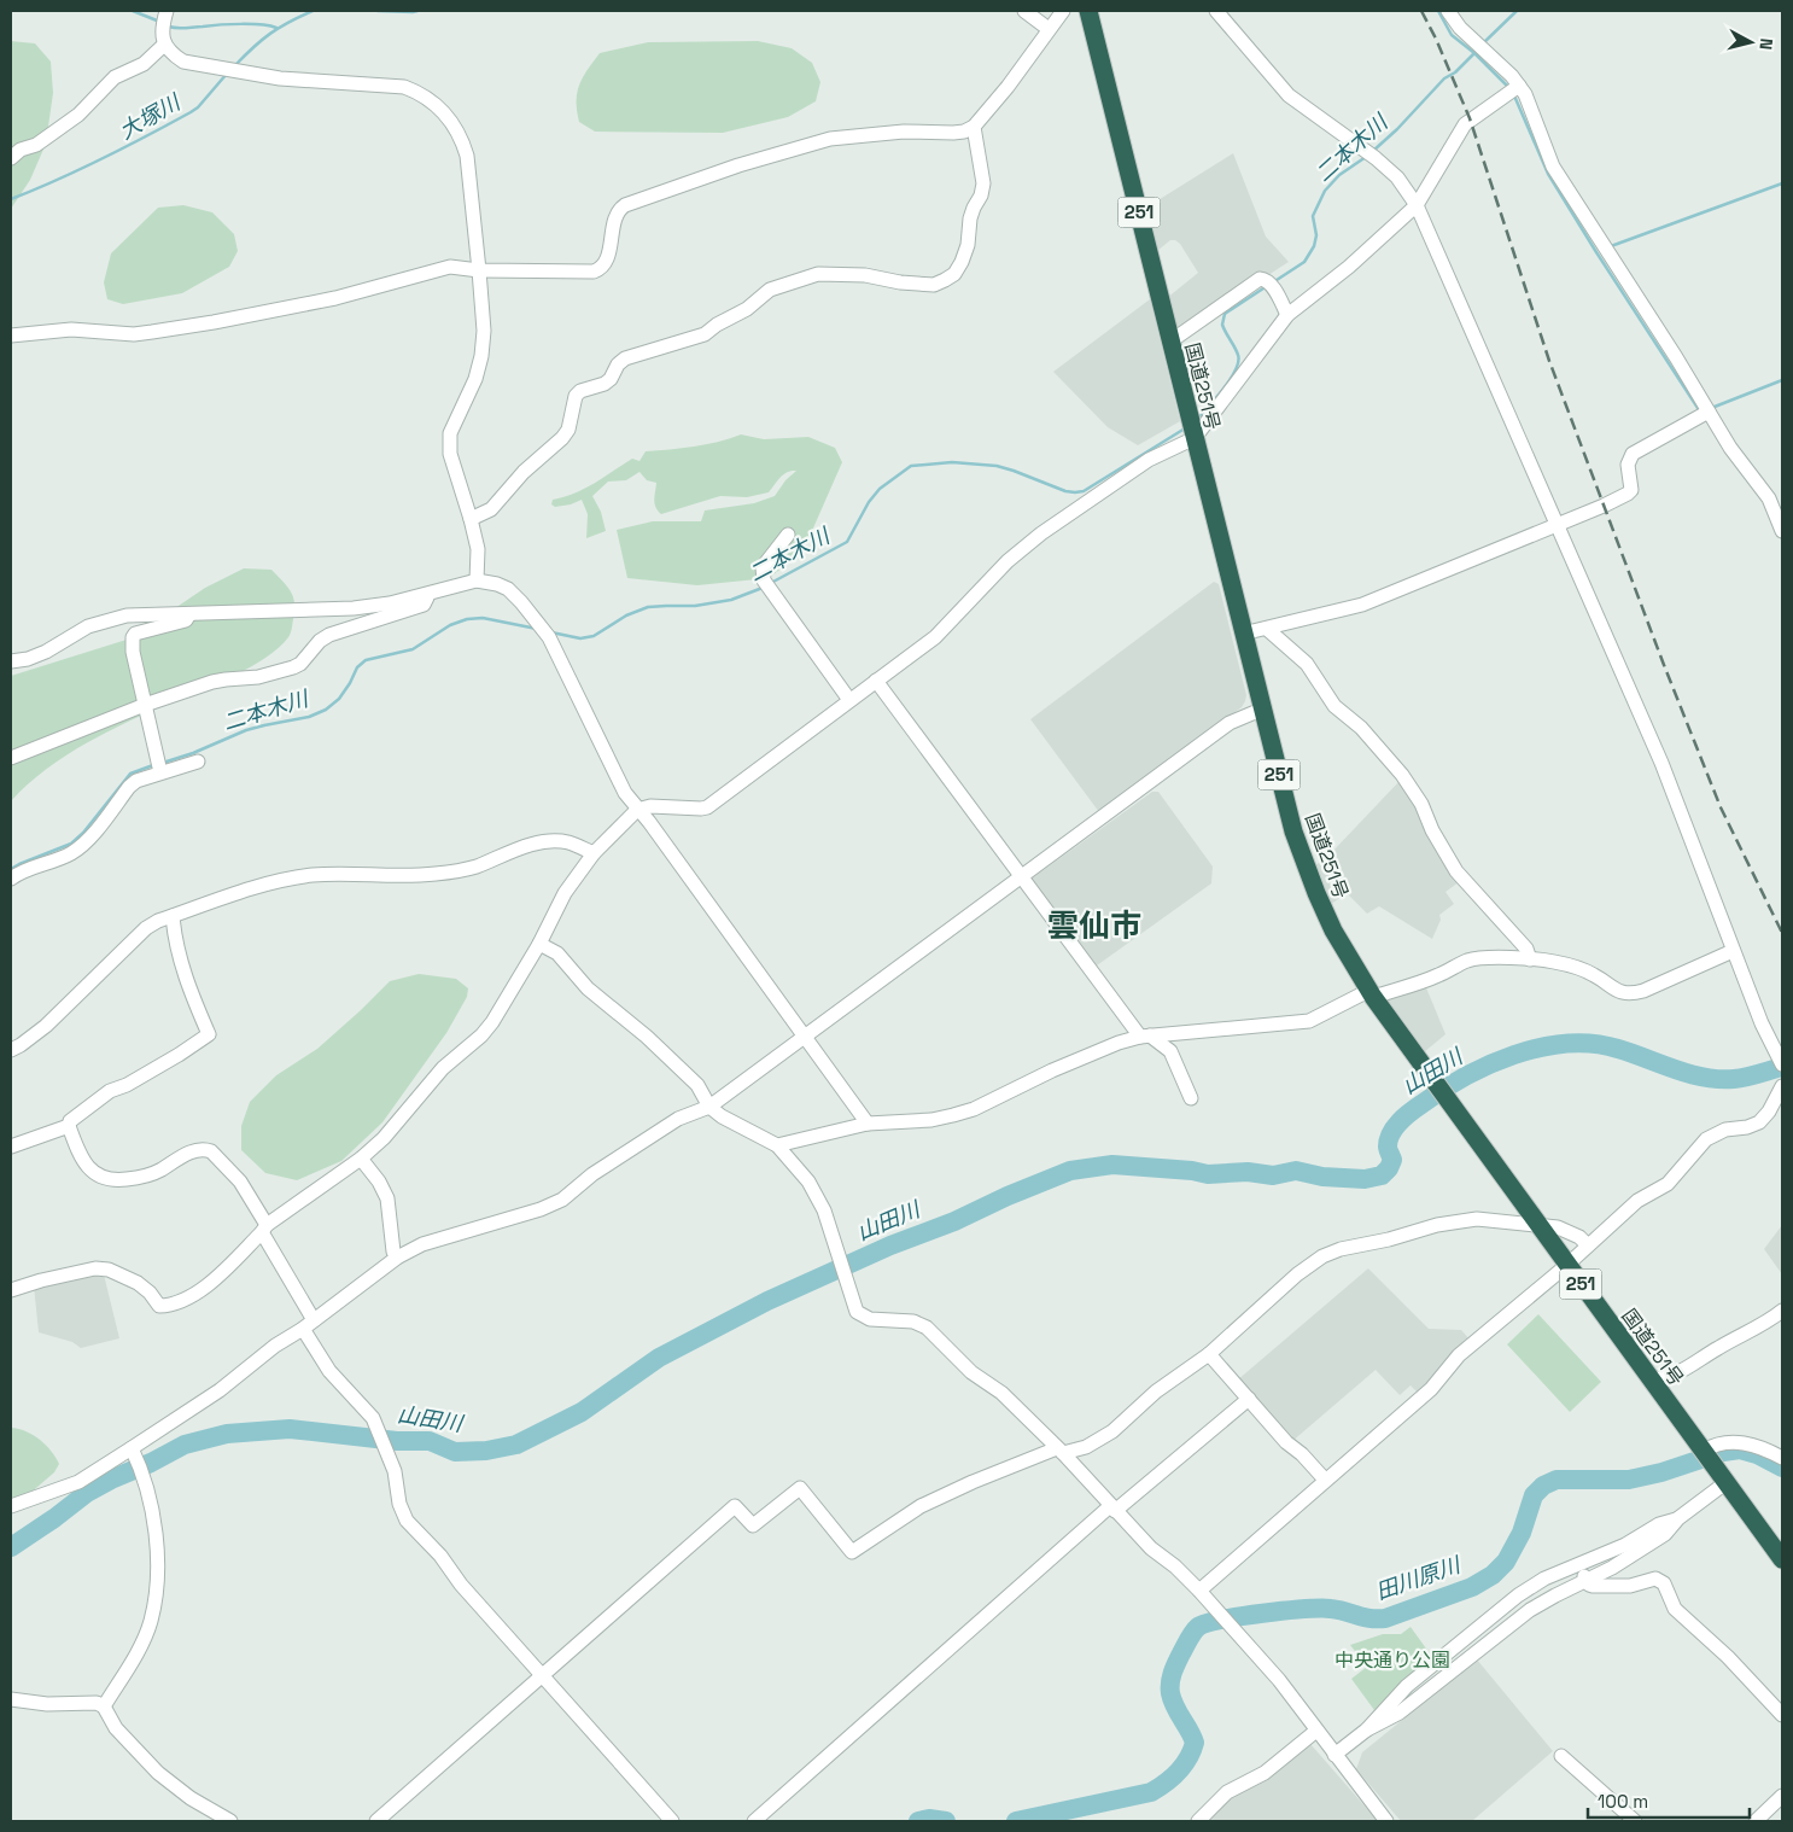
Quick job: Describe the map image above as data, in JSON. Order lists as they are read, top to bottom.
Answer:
{
  "streets": {
    "highway": ["251", "国道251号"]
  },
  "districts": ["雲仙市"],
  "water": [
    "大塚川",
    "二本木川",
    "山田川",
    "田川原川"
  ],
  "parks": ["中央通り公園"],
  "scale_bar": "100 m",
  "north": "right"
}
